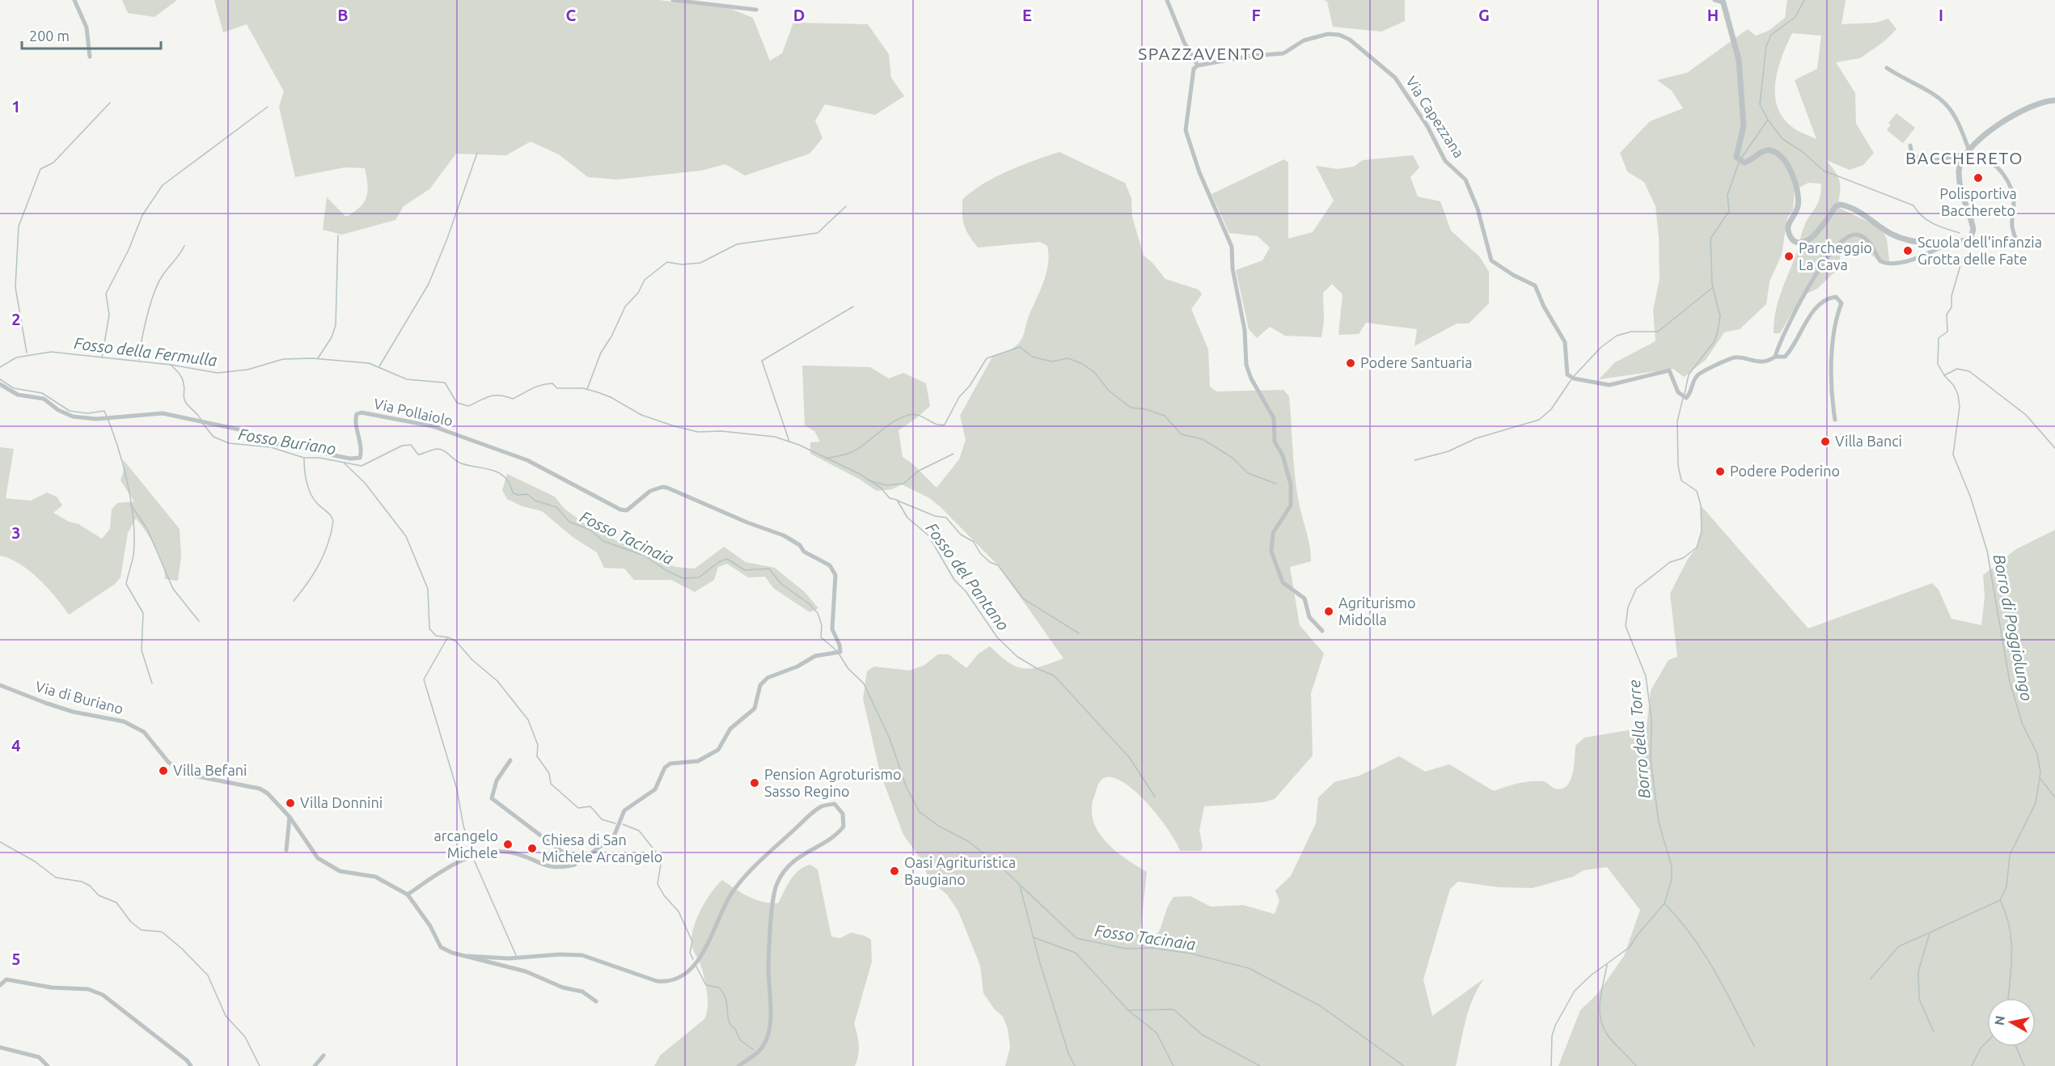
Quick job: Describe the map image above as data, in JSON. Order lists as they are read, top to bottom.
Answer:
{
  "streets": {
    "street": ["Via Capezzana", "Via Pollaiolo", "Via di Buriano"]
  },
  "districts": ["SPAZZAVENTO", "BACCHERETO"],
  "water": [
    "Fosso della Fermulla",
    "Fosso Buriano",
    "Fosso Tacinaia",
    "Fosso del Pantano",
    "Borro di Poggiolungo",
    "Borro della Torre"
  ],
  "places": [
    "Polisportiva Bacchereto",
    "Scuola dell'infanzia Grotta delle Fate",
    "Parcheggio La Cava",
    "Podere Santuaria",
    "Villa Banci",
    "Podere Poderino",
    "Agriturismo Midolla",
    "Villa Befani",
    "Pension Agroturismo Sasso Regino",
    "Villa Donnini",
    "arcangelo Michele",
    "Chiesa di San Michele Arcangelo",
    "Oasi Agrituristica Baugiano"
  ],
  "scale_bar": "200 m",
  "north": "left",
  "grid": {
    "columns": [
      "B",
      "C",
      "D",
      "E",
      "F",
      "G",
      "H",
      "I"
    ],
    "rows": [
      "1",
      "2",
      "3",
      "4",
      "5"
    ]
  }
}
